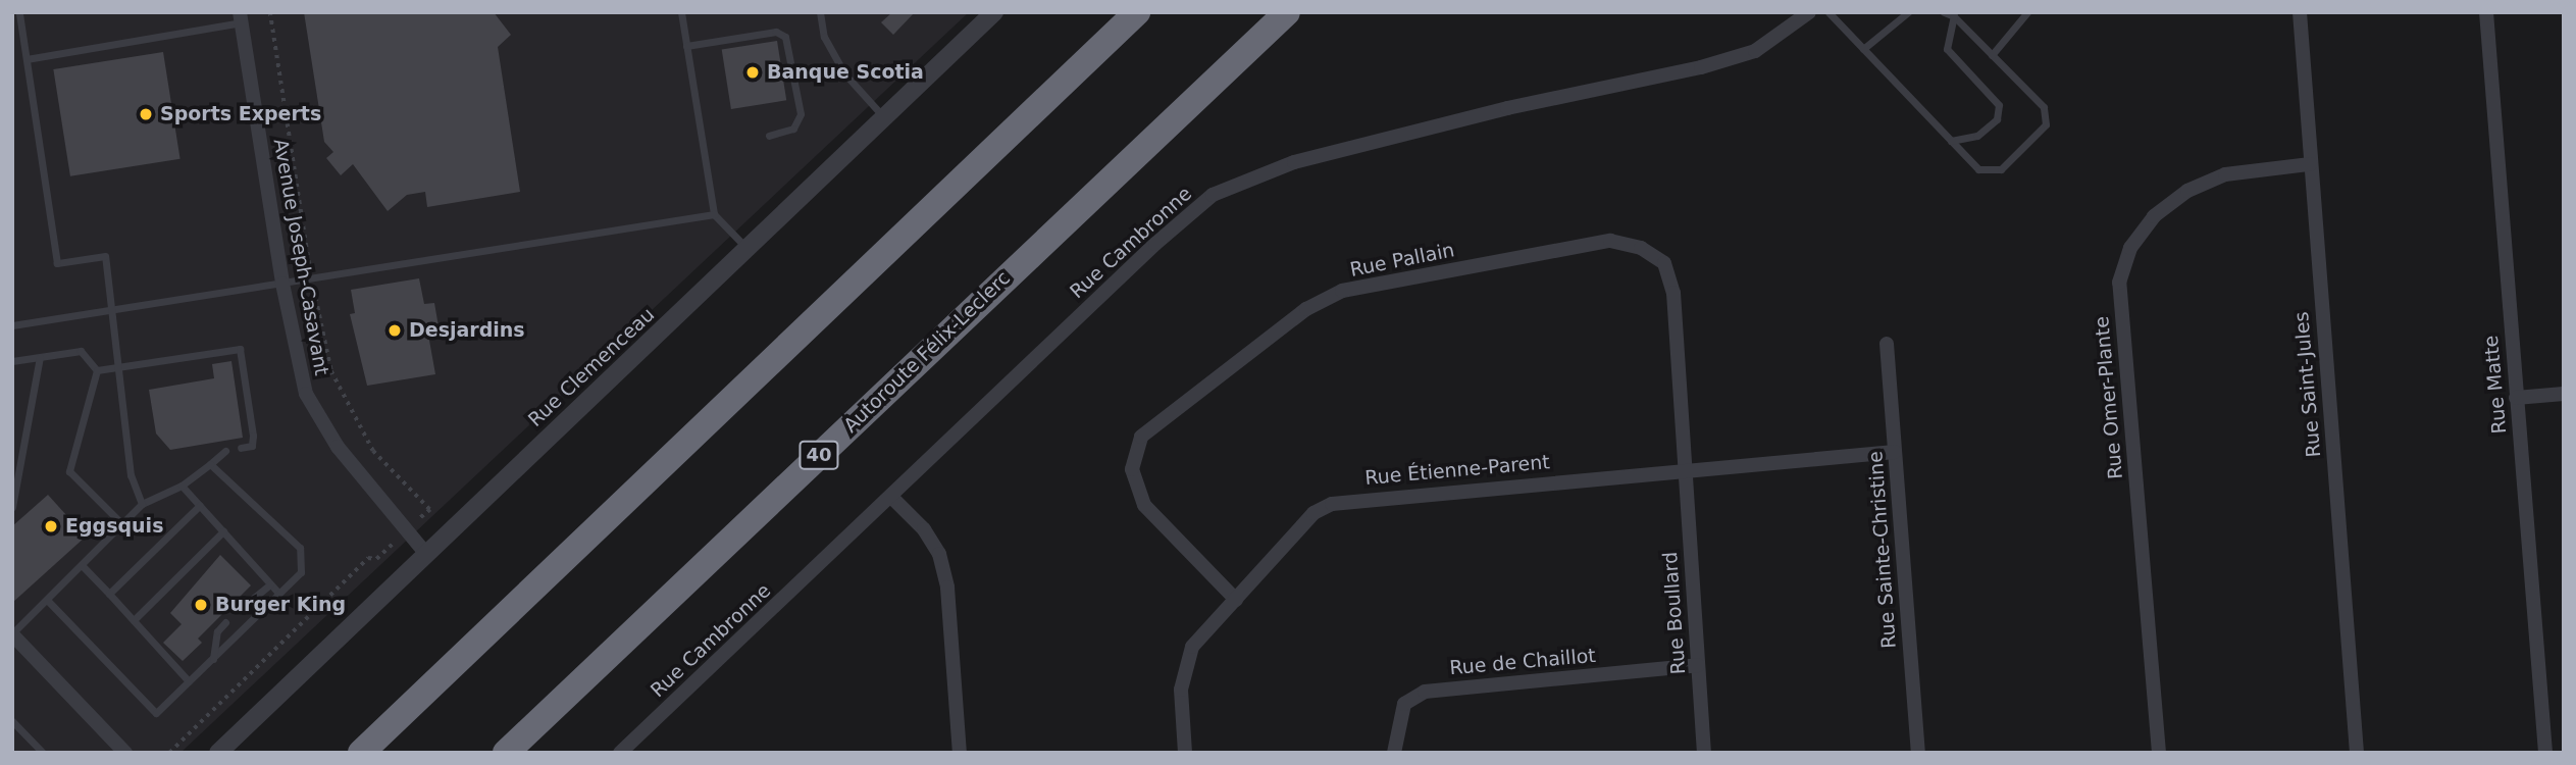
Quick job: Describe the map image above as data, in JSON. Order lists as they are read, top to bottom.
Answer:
{
  "streets": {
    "highway": ["Autoroute Félix-Leclerc", "40"],
    "street": [
      "Rue Cambronne",
      "Avenue Joseph-Casavant",
      "Rue Pallain",
      "Rue Clemenceau",
      "Rue Saint-Jules",
      "Rue Matte",
      "Rue Omer-Plante",
      "Rue Étienne-Parent",
      "Rue Sainte-Christine",
      "Rue Boullard",
      "Rue de Chaillot"
    ]
  },
  "crossings": [
    ["Avenue Joseph-Casavant", "Rue Clemenceau"],
    ["Rue Pallain", "Rue Étienne-Parent"],
    ["Rue Pallain", "Rue Boullard"],
    ["Rue Saint-Jules", "Rue Omer-Plante"],
    ["Rue Étienne-Parent", "Rue Sainte-Christine"],
    ["Rue Étienne-Parent", "Rue Boullard"],
    ["Rue Boullard", "Rue de Chaillot"]
  ],
  "places": [
    "Banque Scotia",
    "Sports Experts",
    "Desjardins",
    "Eggsquis",
    "Burger King"
  ]
}
